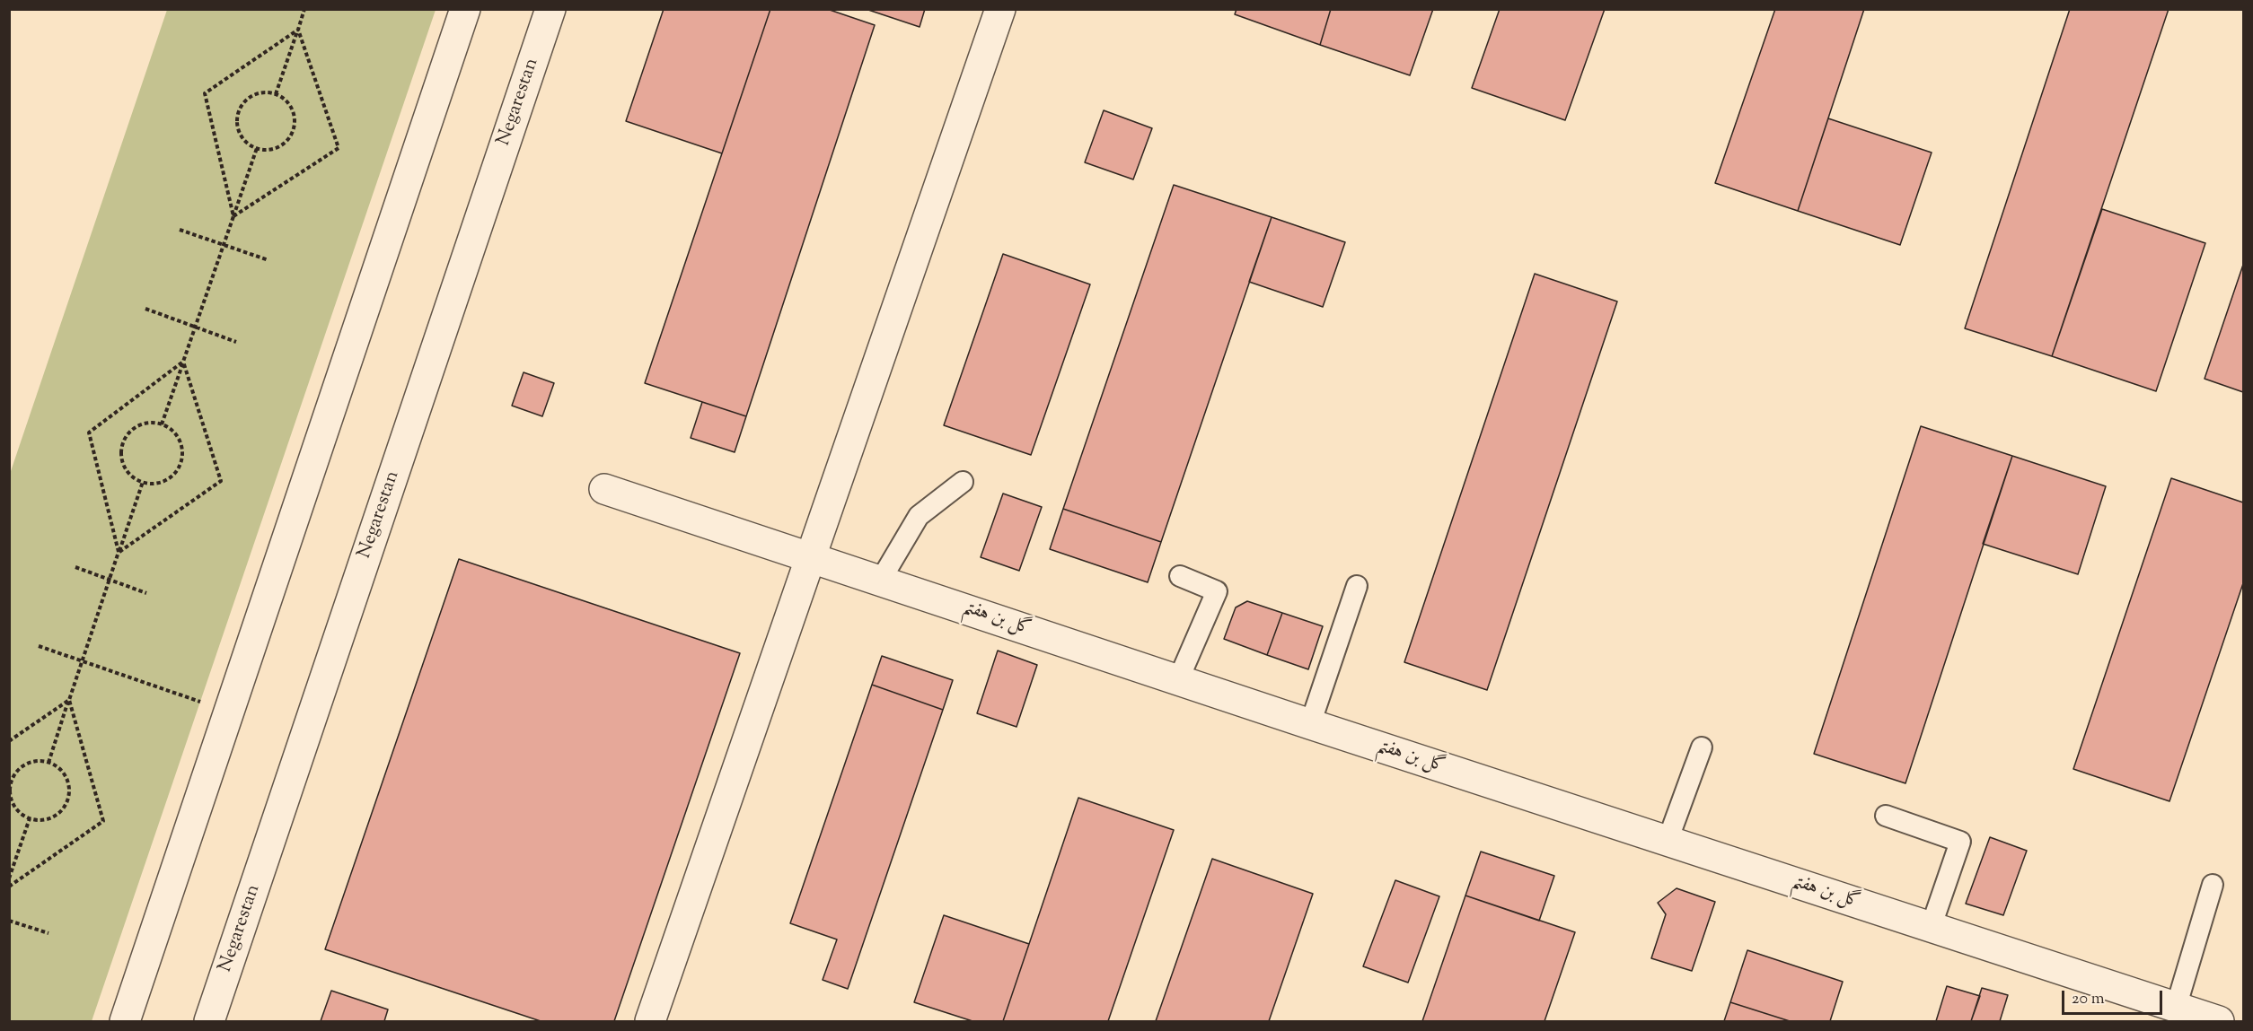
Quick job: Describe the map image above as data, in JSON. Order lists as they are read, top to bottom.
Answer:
{
  "streets": {
    "street": ["Negarestan", "گل بن هفتم"]
  },
  "scale_bar": "20 m"
}
